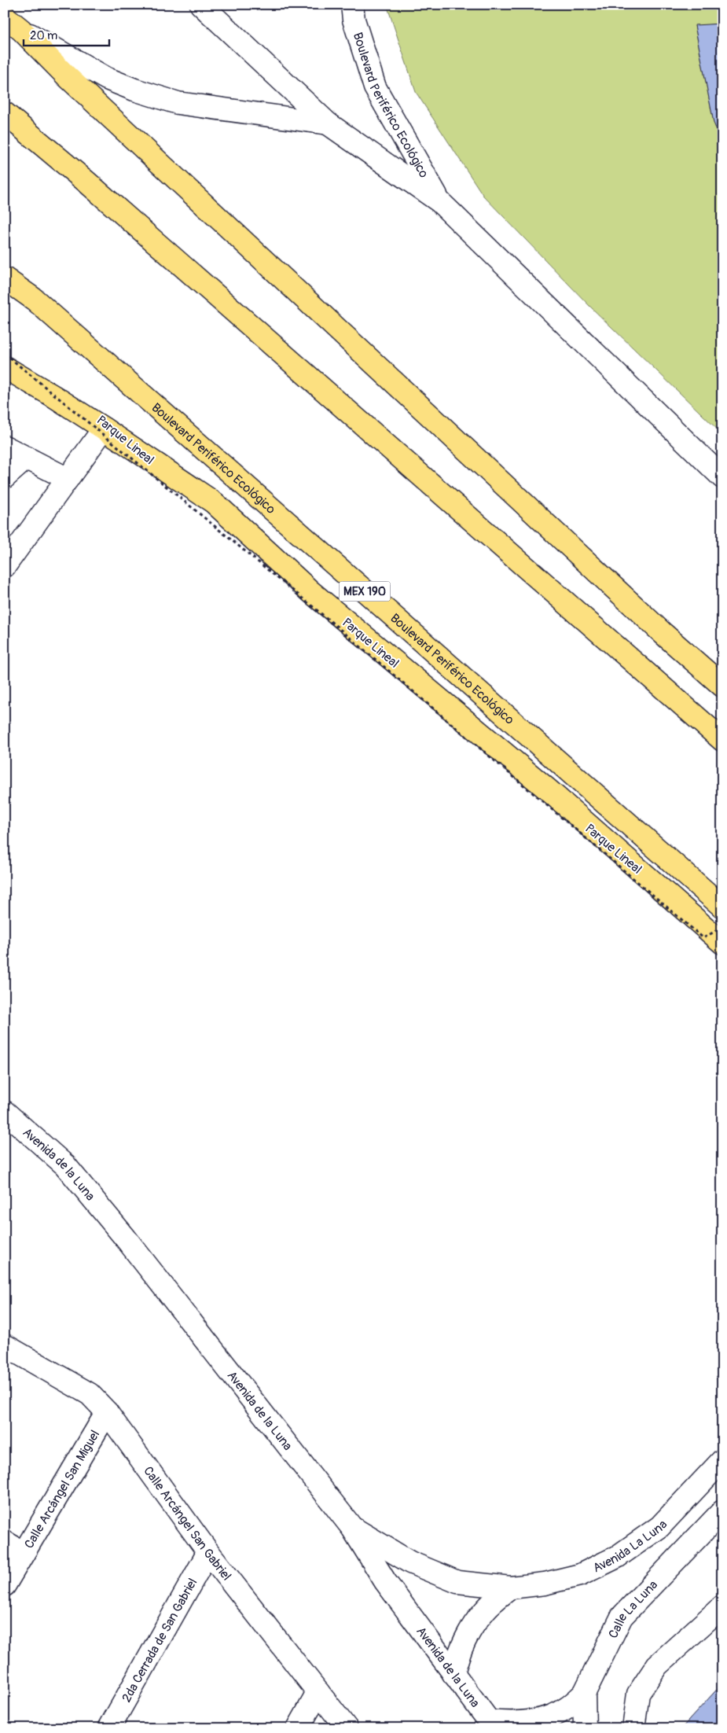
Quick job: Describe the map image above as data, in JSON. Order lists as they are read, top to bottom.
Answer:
{
  "streets": {
    "highway": ["Boulevard Periférico Ecológico", "MEX 190"],
    "street": [
      "Avenida de la Luna",
      "Calle Arcángel San Miguel",
      "Calle Arcángel San Gabriel",
      "Avenida La Luna",
      "Calle La Luna",
      "2da Cerrada de San Gabriel"
    ],
    "path": ["Parque Lineal"]
  },
  "crossings": [
    ["Avenida de la Luna", "Avenida La Luna"],
    ["Calle Arcángel San Miguel", "Calle Arcángel San Gabriel"],
    ["Calle Arcángel San Gabriel", "2da Cerrada de San Gabriel"]
  ],
  "scale_bar": "20 m"
}
